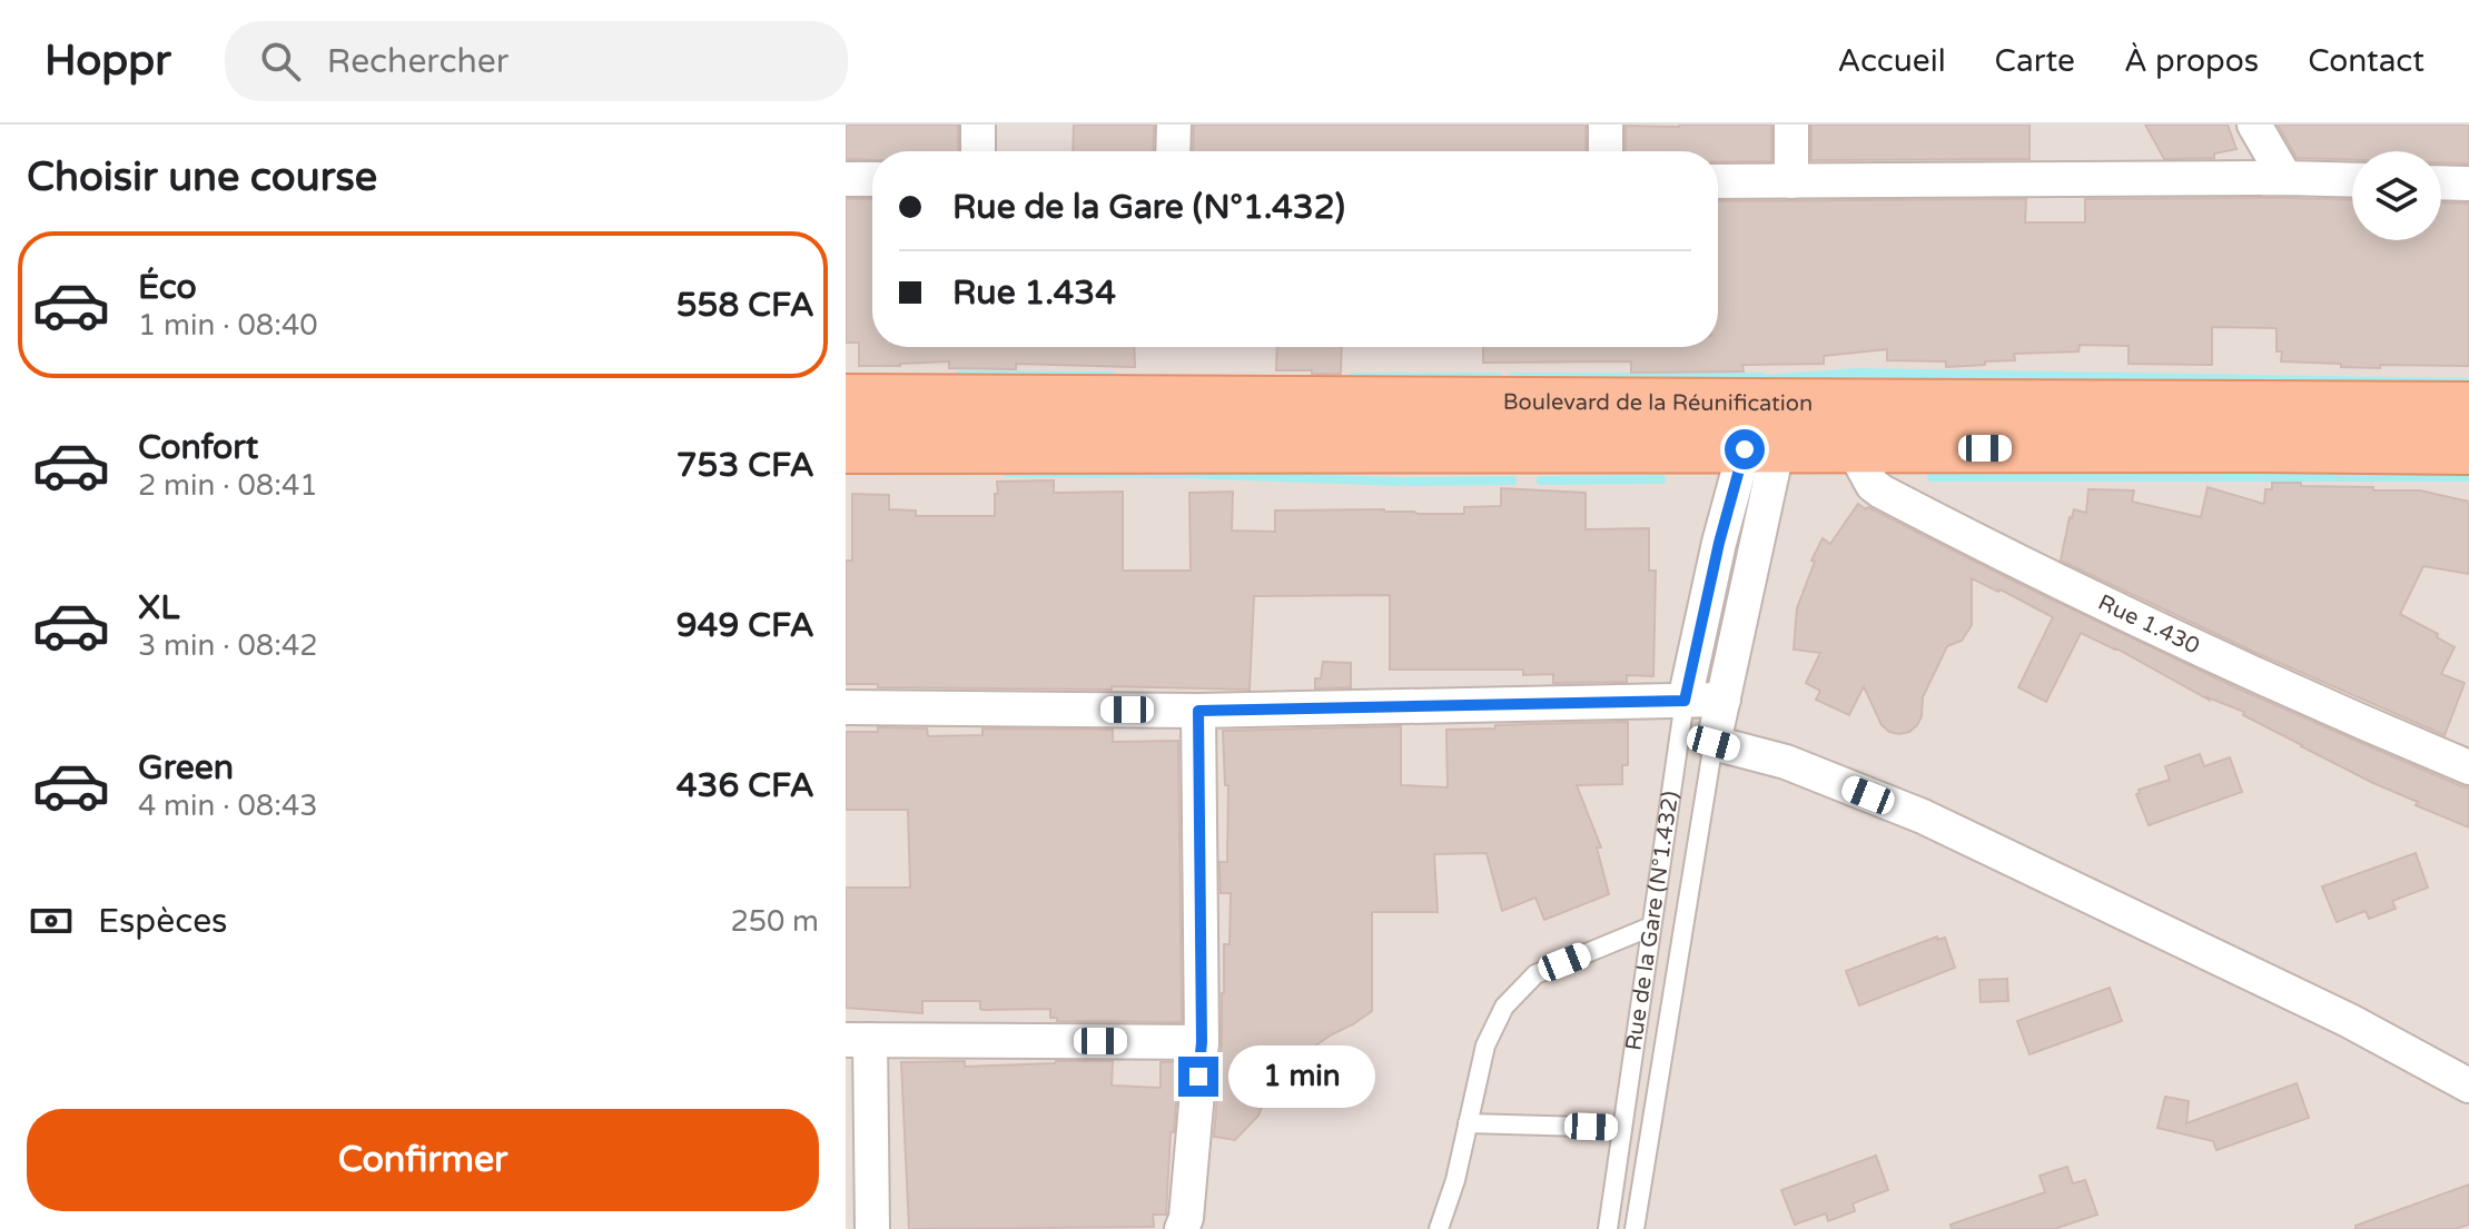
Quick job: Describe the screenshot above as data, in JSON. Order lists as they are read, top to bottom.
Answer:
{
  "streets": {
    "main road": ["Boulevard de la Réunification"],
    "street": ["Rue 1.430", "Rue de la Gare (N°1.432)"]
  },
  "crossings": [
    ["Boulevard de la Réunification", "Rue de la Gare (N°1.432)"]
  ],
  "page": {
    "header": "Hoppr",
    "search": "Rechercher",
    "nav": [
      "Accueil",
      "Carte",
      "À propos",
      "Contact"
    ],
    "heading": "Choisir une course",
    "banner": ["Rue de la Gare (N°1.432)", "Rue 1.434"],
    "list": [
      {
        "name": "Éco",
        "note": "1 min · 08:40",
        "value": "558 CFA"
      },
      {
        "name": "Confort",
        "note": "2 min · 08:41",
        "value": "753 CFA"
      },
      {
        "name": "XL",
        "note": "3 min · 08:42",
        "value": "949 CFA"
      },
      {
        "name": "Green",
        "note": "4 min · 08:43",
        "value": "436 CFA"
      }
    ],
    "pay": ["Espèces", "250 m"],
    "bubble": "1 min",
    "buttons": "Confirmer"
  }
}
